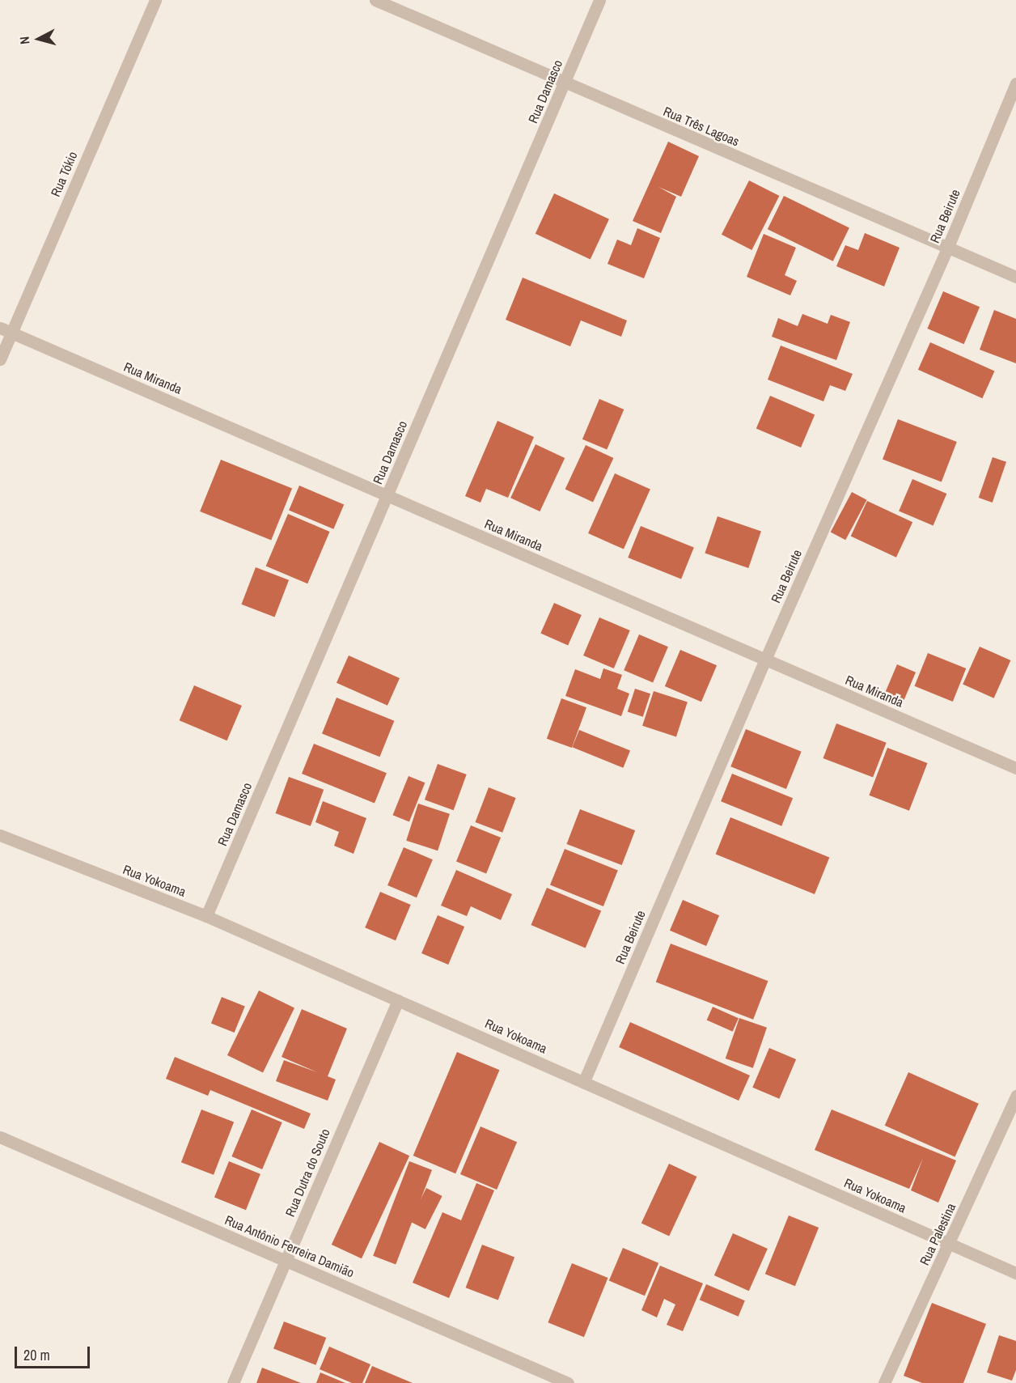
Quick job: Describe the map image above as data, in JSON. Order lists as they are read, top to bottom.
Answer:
{
  "streets": {
    "street": [
      "Rua Damasco",
      "Rua Três Lagoas",
      "Rua Tókio",
      "Rua Beirute",
      "Rua Miranda",
      "Rua Yokoama",
      "Rua Dutra do Souto",
      "Rua Palestina",
      "Rua Antônio Ferreira Damião"
    ]
  },
  "crossings": [
    ["Rua Damasco", "Rua Três Lagoas"],
    ["Rua Damasco", "Rua Miranda"],
    ["Rua Damasco", "Rua Yokoama"],
    ["Rua Três Lagoas", "Rua Beirute"],
    ["Rua Tókio", "Rua Miranda"],
    ["Rua Beirute", "Rua Miranda"],
    ["Rua Beirute", "Rua Yokoama"],
    ["Rua Yokoama", "Rua Dutra do Souto"],
    ["Rua Yokoama", "Rua Palestina"],
    ["Rua Dutra do Souto", "Rua Antônio Ferreira Damião"]
  ],
  "scale_bar": "20 m",
  "north": "left"
}
